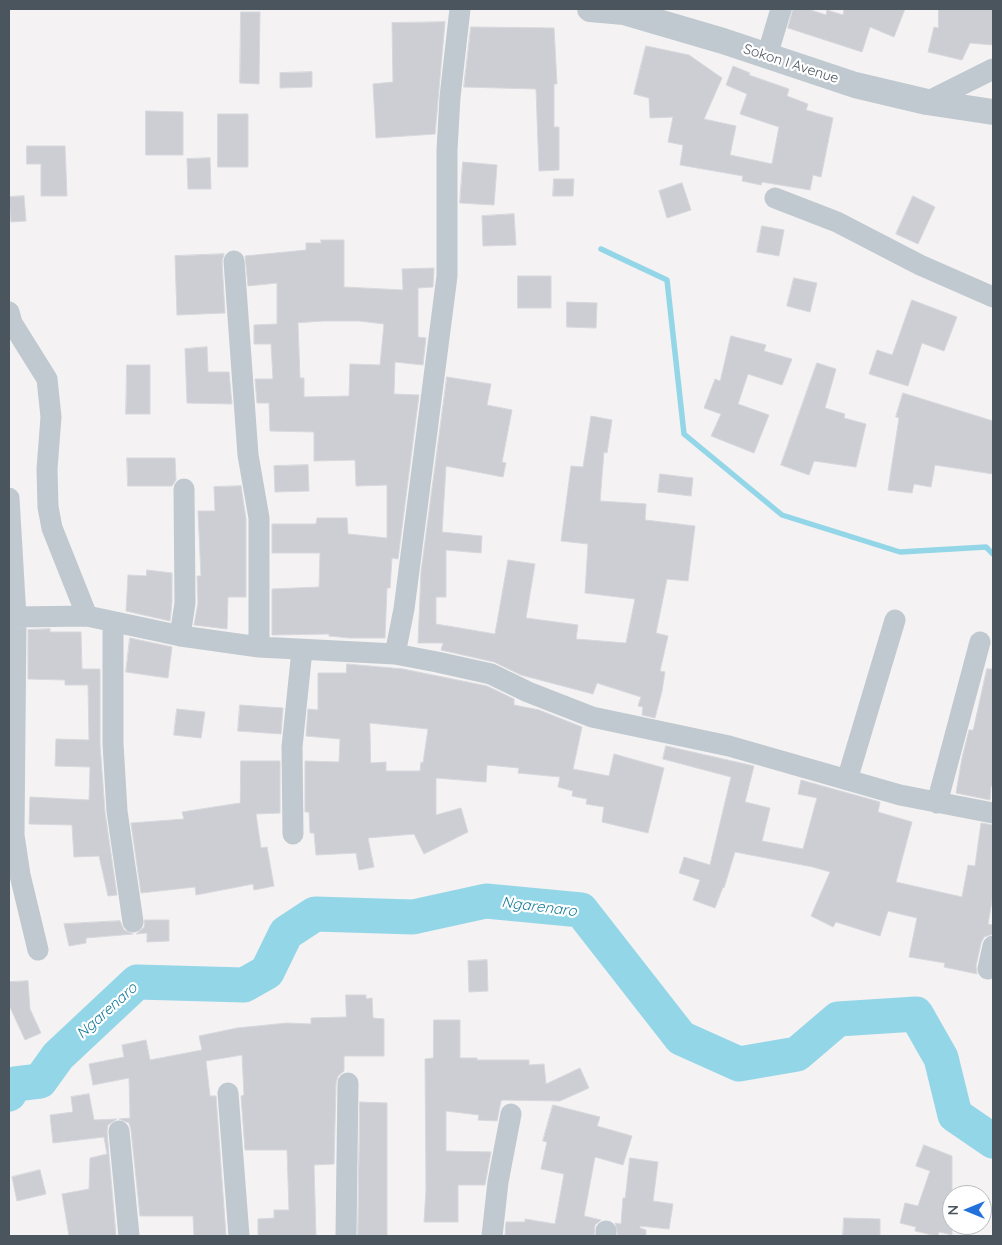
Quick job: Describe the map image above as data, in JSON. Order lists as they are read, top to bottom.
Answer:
{
  "streets": {
    "street": ["Sokon I Avenue"]
  },
  "water": ["Ngarenaro"],
  "north": "left"
}
